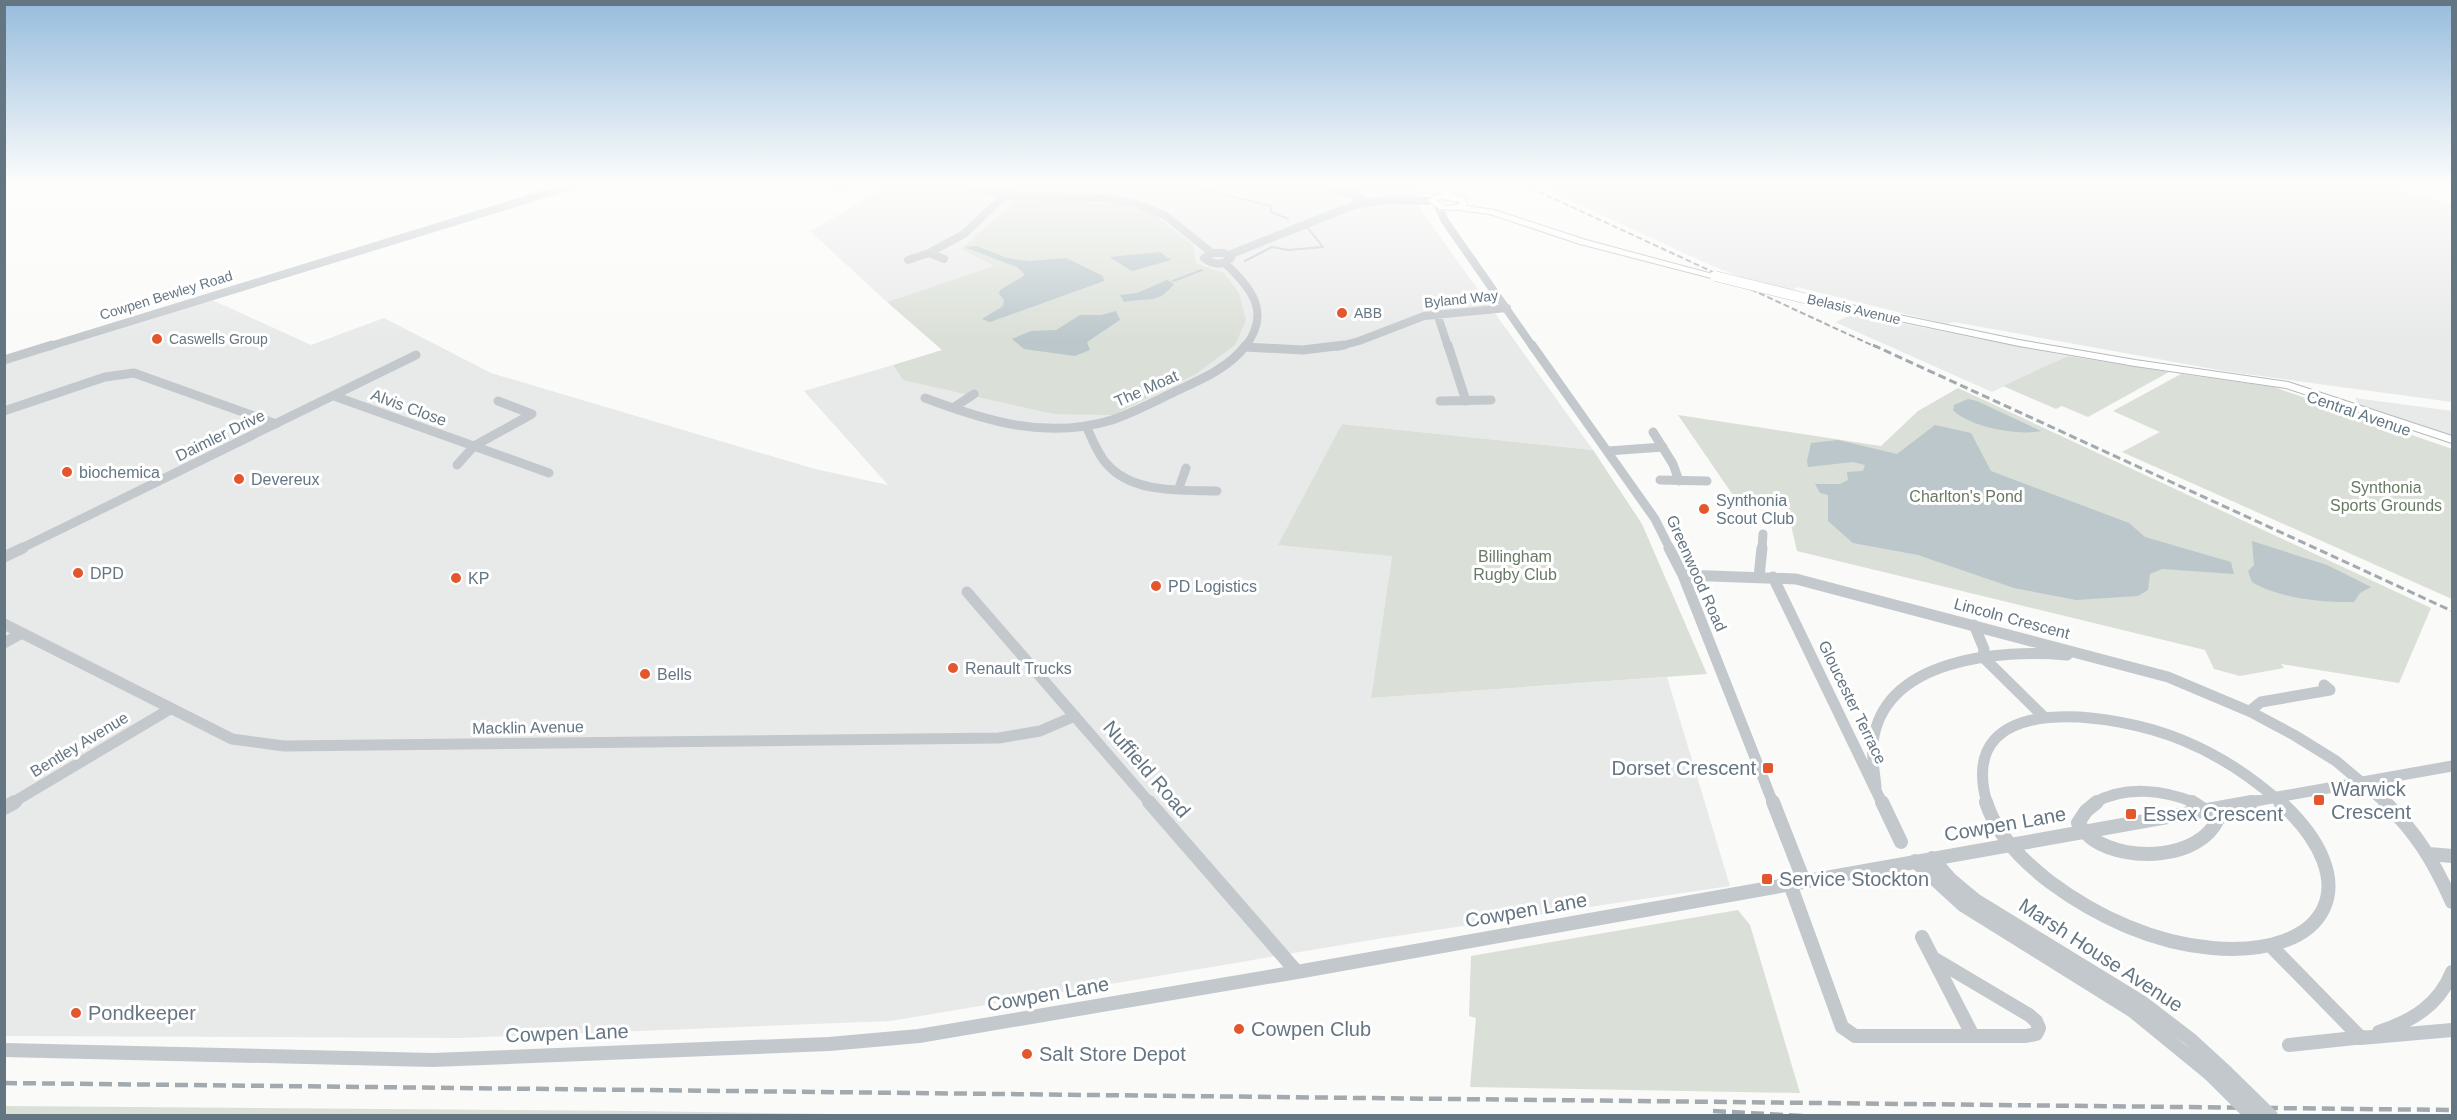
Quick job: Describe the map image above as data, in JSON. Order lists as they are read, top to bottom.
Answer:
{
  "streets": {
    "main road": ["Belasis Avenue", "Central Avenue"],
    "street": [
      "Cowpen Bewley Road",
      "Byland Way",
      "The Moat",
      "Alvis Close",
      "Daimler Drive",
      "Greenwood Road",
      "Lincoln Crescent",
      "Gloucester Terrace",
      "Macklin Avenue",
      "Bentley Avenue",
      "Nuffield Road",
      "Cowpen Lane",
      "Marsh House Avenue"
    ]
  },
  "crossings": [
    ["Byland Way", "The Moat"],
    ["Byland Way", "Greenwood Road"],
    ["Belasis Avenue", "Central Avenue"],
    ["Alvis Close", "Daimler Drive"],
    ["Greenwood Road", "Lincoln Crescent"],
    ["Greenwood Road", "Cowpen Lane"],
    ["Lincoln Crescent", "Gloucester Terrace"],
    ["Lincoln Crescent", "Cowpen Lane"],
    ["Macklin Avenue", "Bentley Avenue"],
    ["Macklin Avenue", "Nuffield Road"],
    ["Nuffield Road", "Cowpen Lane"],
    ["Cowpen Lane", "Marsh House Avenue"]
  ],
  "parks": ["Synthonia Sports Grounds", "Charlton's Pond", "Billingham Rugby Club"],
  "places": {
    "other": [
      "ABB",
      "Caswells Group",
      "biochemica",
      "Devereux",
      "Synthonia Scout Club",
      "DPD",
      "KP",
      "PD Logistics",
      "Renault Trucks",
      "Bells",
      "Pondkeeper",
      "Cowpen Club",
      "Salt Store Depot"
    ],
    "transit": [
      "Dorset Crescent",
      "Warwick Crescent",
      "Essex Crescent",
      "Service Stockton"
    ]
  }
}
